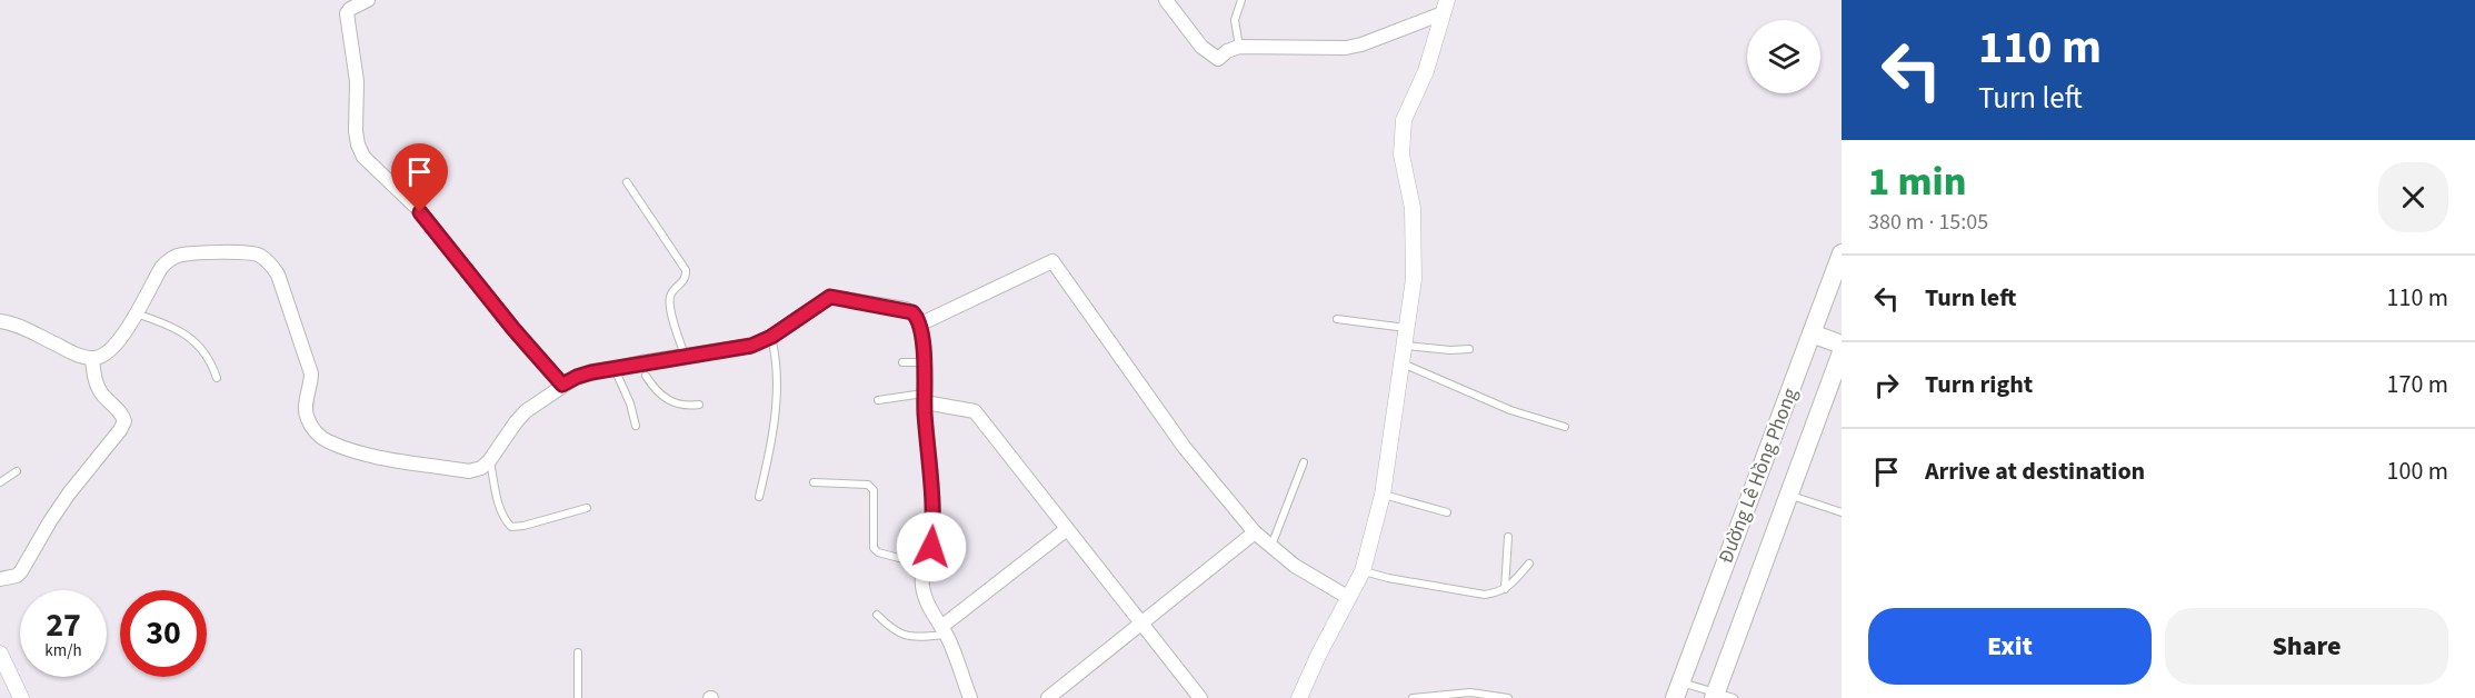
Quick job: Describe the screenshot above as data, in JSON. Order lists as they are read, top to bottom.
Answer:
{
  "streets": {
    "main road": ["Đường Lê Hồng Phong"]
  },
  "page": {
    "turn": ["110 m", "Turn left"],
    "heading": ["1 min", "380 m · 15:05"],
    "list": [
      {
        "name": "Turn left",
        "value": "110 m"
      },
      {
        "name": "Turn right",
        "value": "170 m"
      },
      {
        "name": "Arrive at destination",
        "value": "100 m"
      }
    ],
    "speed": "27 km/h",
    "limit": "30",
    "buttons": ["Exit", "Share"]
  }
}
